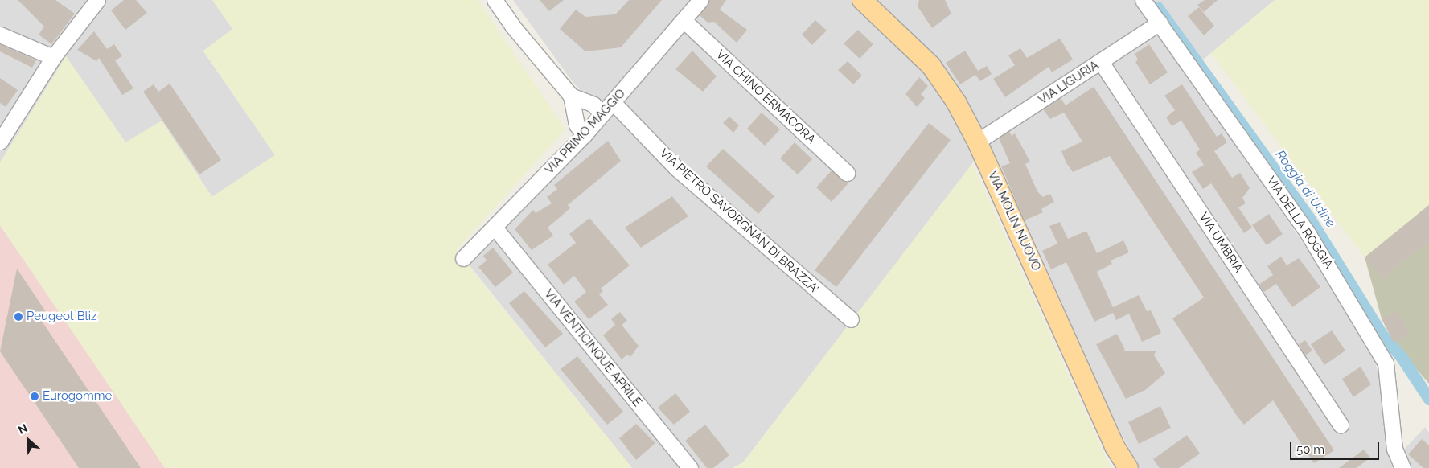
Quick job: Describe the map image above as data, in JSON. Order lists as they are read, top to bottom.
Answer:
{
  "streets": {
    "main road": ["VIA MOLIN NUOVO"],
    "street": [
      "VIA LIGURIA",
      "VIA CHINO ERMACORA",
      "VIA PRIMO MAGGIO",
      "VIA PIETRO SAVORGNAN DI BRAZZA'",
      "VIA DELLA ROGGIA",
      "VIA UMBRIA",
      "VIA VENTICINQUE APRILE"
    ]
  },
  "crossings": [
    ["VIA LIGURIA", "VIA MOLIN NUOVO"],
    ["VIA LIGURIA", "VIA DELLA ROGGIA"],
    ["VIA LIGURIA", "VIA UMBRIA"],
    ["VIA CHINO ERMACORA", "VIA PRIMO MAGGIO"],
    ["VIA PRIMO MAGGIO", "VIA PIETRO SAVORGNAN DI BRAZZA'"],
    ["VIA PRIMO MAGGIO", "VIA VENTICINQUE APRILE"]
  ],
  "water": ["Roggia di Udine"],
  "places": ["Peugeot Bliz", "Eurogomme"],
  "scale_bar": "50 m",
  "north": "top left"
}
